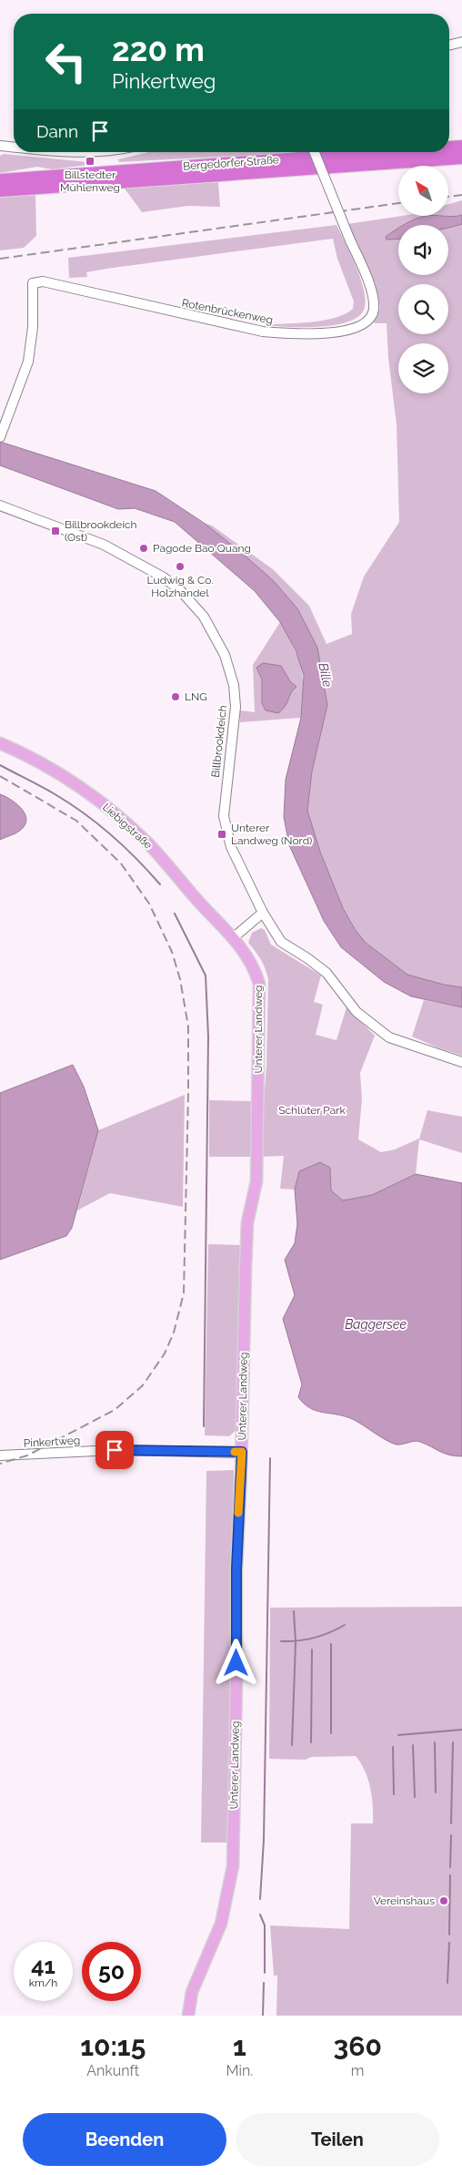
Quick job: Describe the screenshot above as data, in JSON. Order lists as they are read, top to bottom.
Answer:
{
  "streets": {
    "highway": ["Bergedorfer Straße"],
    "main road": ["Liebigstraße", "Unterer Landweg"],
    "street": ["Rotenbrückenweg", "Billbrookdeich", "Pinkertweg"]
  },
  "crossings": [
    ["Liebigstraße", "Unterer Landweg"],
    ["Unterer Landweg", "Pinkertweg"]
  ],
  "water": ["Bille", "Baggersee"],
  "parks": ["Schlüter Park"],
  "places": {
    "transit": ["Billstedter Mühlenweg", "Billbrookdeich (Ost)", "Unterer Landweg (Nord)"],
    "other": [
      "Pagode Bao Quang",
      "Ludwig & Co. Holzhandel",
      "LNG",
      "Vereinshaus"
    ]
  },
  "north": "top left",
  "page": {
    "turn": ["220 m", "Pinkertweg"],
    "then": "Dann",
    "speed": "41 km/h",
    "limit": "50",
    "eta": [
      "10:15",
      "Ankunft",
      "1",
      "Min.",
      "360",
      "m"
    ],
    "buttons": ["Beenden", "Teilen"]
  }
}
